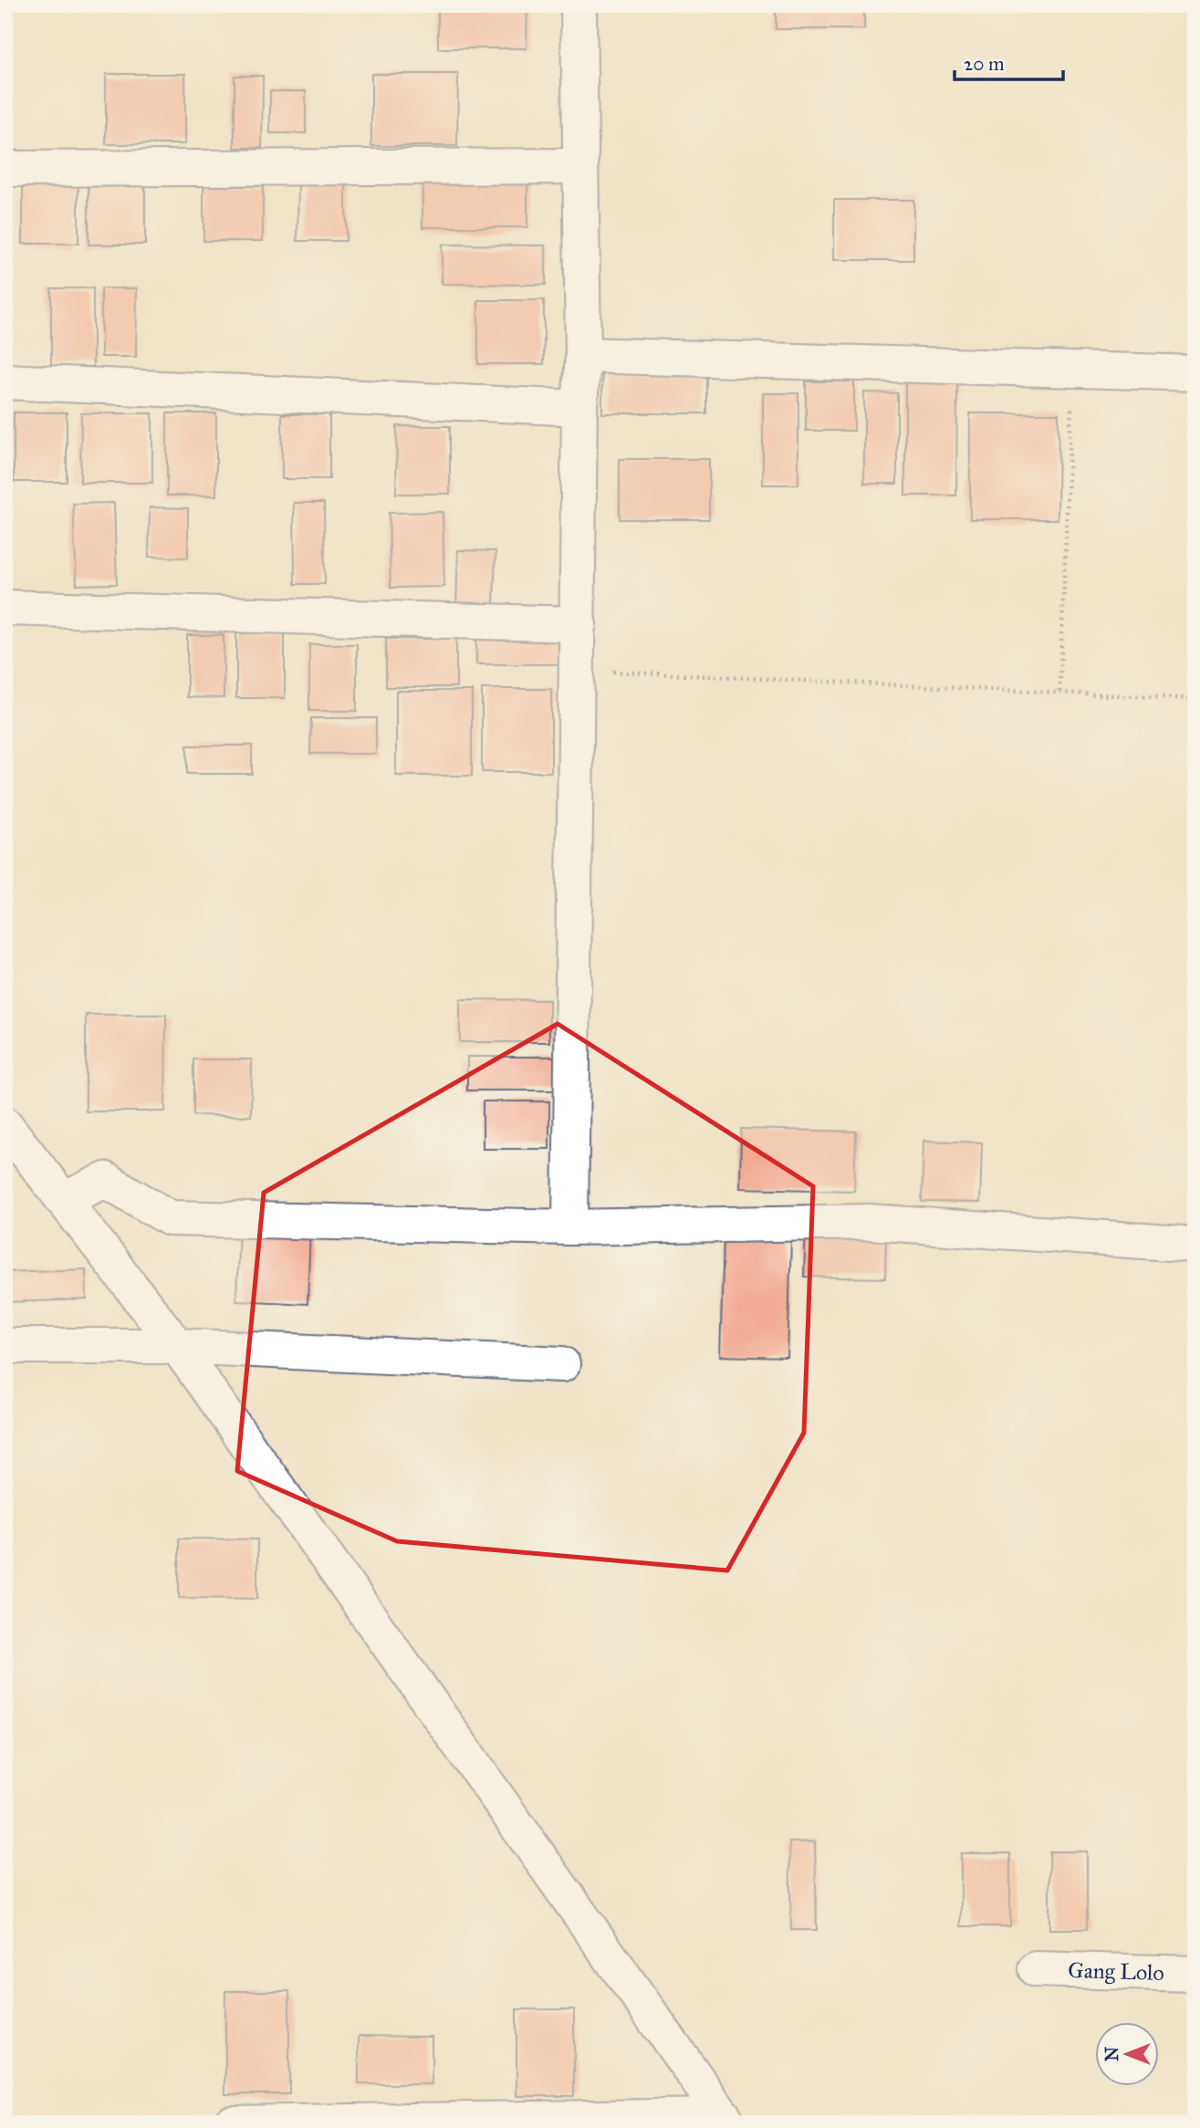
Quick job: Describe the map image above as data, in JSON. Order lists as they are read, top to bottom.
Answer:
{
  "streets": {
    "street": ["Gang Lolo"]
  },
  "scale_bar": "20 m",
  "north": "left"
}
